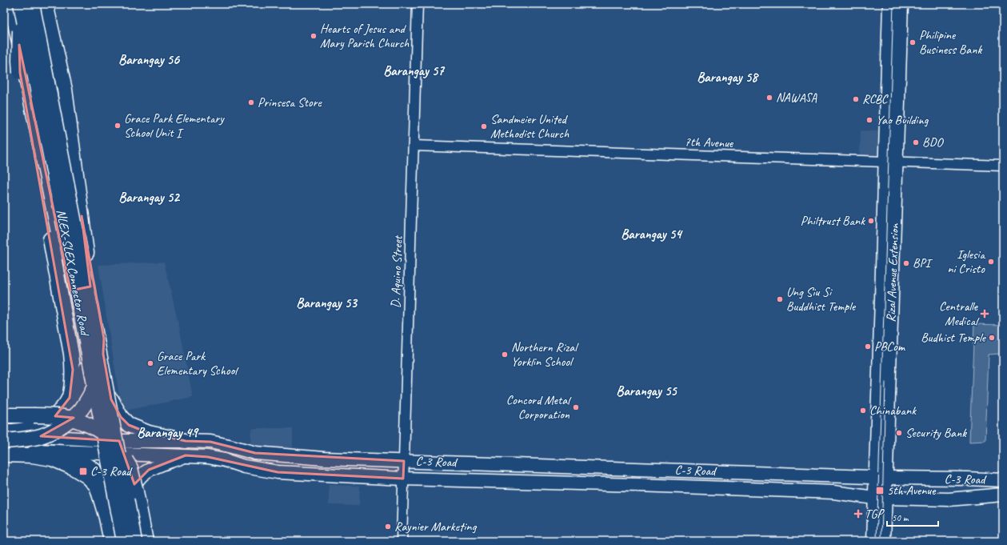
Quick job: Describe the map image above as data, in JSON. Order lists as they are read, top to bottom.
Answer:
{
  "streets": {
    "highway": ["NLEX-SLEX Connector Road"],
    "main road": ["Rizal Avenue Extension", "C-3 Road"],
    "street": ["7th Avenue", "D. Aquino Street"]
  },
  "crossings": [
    ["7th Avenue", "D. Aquino Street"],
    ["7th Avenue", "Rizal Avenue Extension"],
    ["D. Aquino Street", "C-3 Road"]
  ],
  "districts": [
    "Barangay 56",
    "Barangay 57",
    "Barangay 58",
    "Barangay 52",
    "Barangay 54",
    "Barangay 53",
    "Barangay 55",
    "Barangay 49"
  ],
  "places": {
    "other": [
      "Hearts of Jesus and Mary Parish Church",
      "Philipine Business Bank",
      "NAWASA",
      "RCBC",
      "Prinsesa Store",
      "Yao Building",
      "Grace Park Elementary School Unit I",
      "Sandmeier United Methodist Church",
      "BDO",
      "Philtrust Bank",
      "Iglesia ni Cristo",
      "BPI",
      "Ung Siu Si Buddhist Temple",
      "Budhist Temple",
      "PBCom",
      "Northern Rizal Yorklin School",
      "Grace Park Elementary School",
      "Concord Metal Corporation",
      "Chinabank",
      "Security Bank",
      "Raynier Marketing"
    ],
    "health": ["Centralle Medical", "TGP"],
    "transit": ["C-3 Road", "5th Avenue"]
  },
  "scale_bar": "50 m"
}
